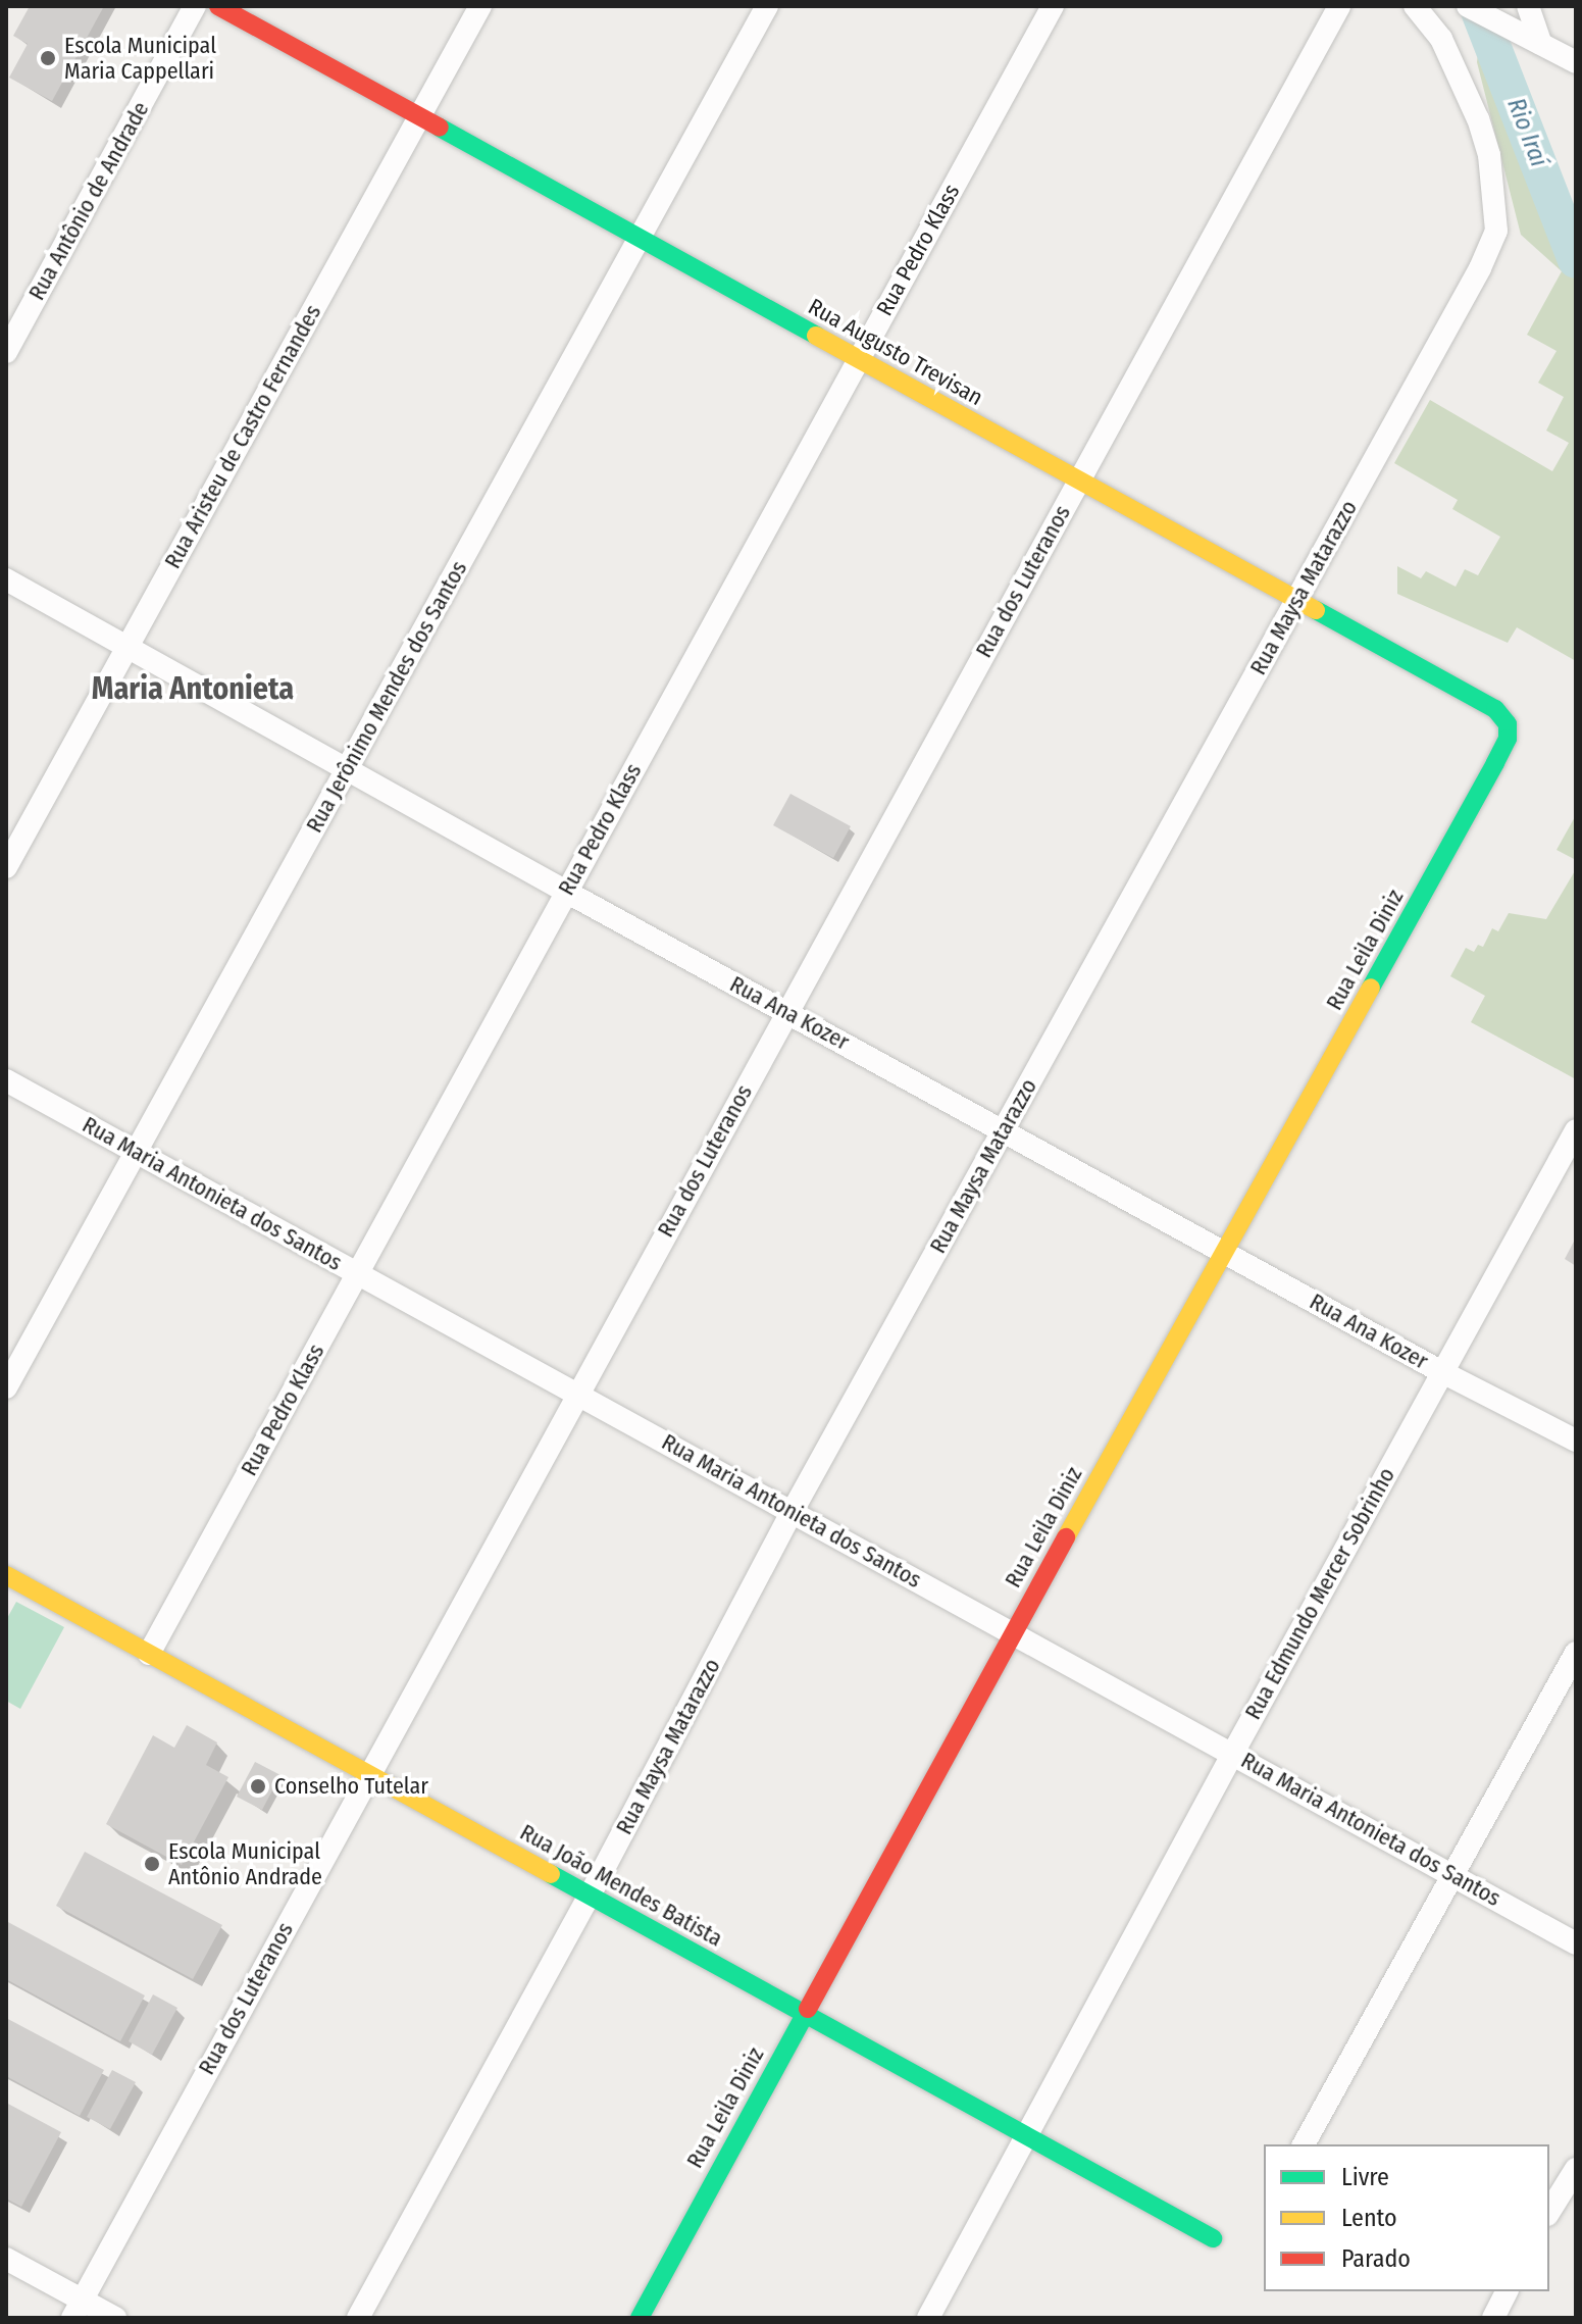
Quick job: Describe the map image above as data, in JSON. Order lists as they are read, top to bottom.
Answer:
{
  "streets": {
    "street": [
      "Rua Antônio de Andrade",
      "Rua Pedro Klass",
      "Rua Augusto Trevisan",
      "Rua Aristeu de Castro Fernandes",
      "Rua dos Luteranos",
      "Rua Maysa Matarazzo",
      "Rua Jerônimo Mendes dos Santos",
      "Rua Leila Diniz",
      "Rua Ana Kozer",
      "Rua Maria Antonieta dos Santos",
      "Rua Edmundo Mercer Sobrinho",
      "Rua João Mendes Batista"
    ]
  },
  "crossings": [
    ["Rua Pedro Klass", "Rua Augusto Trevisan"],
    ["Rua Pedro Klass", "Rua Ana Kozer"],
    ["Rua Pedro Klass", "Rua Maria Antonieta dos Santos"],
    ["Rua Pedro Klass", "Rua João Mendes Batista"],
    ["Rua Augusto Trevisan", "Rua Aristeu de Castro Fernandes"],
    ["Rua Augusto Trevisan", "Rua dos Luteranos"],
    ["Rua Augusto Trevisan", "Rua Maysa Matarazzo"],
    ["Rua Augusto Trevisan", "Rua Jerônimo Mendes dos Santos"],
    ["Rua Augusto Trevisan", "Rua Leila Diniz"],
    ["Rua Aristeu de Castro Fernandes", "Rua Ana Kozer"],
    ["Rua dos Luteranos", "Rua Ana Kozer"],
    ["Rua dos Luteranos", "Rua Maria Antonieta dos Santos"],
    ["Rua dos Luteranos", "Rua João Mendes Batista"],
    ["Rua Maysa Matarazzo", "Rua Ana Kozer"],
    ["Rua Maysa Matarazzo", "Rua Maria Antonieta dos Santos"],
    ["Rua Maysa Matarazzo", "Rua João Mendes Batista"],
    ["Rua Jerônimo Mendes dos Santos", "Rua Ana Kozer"],
    ["Rua Jerônimo Mendes dos Santos", "Rua Maria Antonieta dos Santos"],
    ["Rua Leila Diniz", "Rua Ana Kozer"],
    ["Rua Leila Diniz", "Rua Maria Antonieta dos Santos"],
    ["Rua Leila Diniz", "Rua João Mendes Batista"],
    ["Rua Ana Kozer", "Rua Edmundo Mercer Sobrinho"],
    ["Rua Maria Antonieta dos Santos", "Rua Edmundo Mercer Sobrinho"],
    ["Rua Edmundo Mercer Sobrinho", "Rua João Mendes Batista"]
  ],
  "districts": ["Maria Antonieta"],
  "water": ["Rio Iraí"],
  "places": ["Escola Municipal Maria Cappellari", "Conselho Tutelar", "Escola Municipal Antônio Andrade"],
  "legend": ["Livre", "Lento", "Parado"]
}
